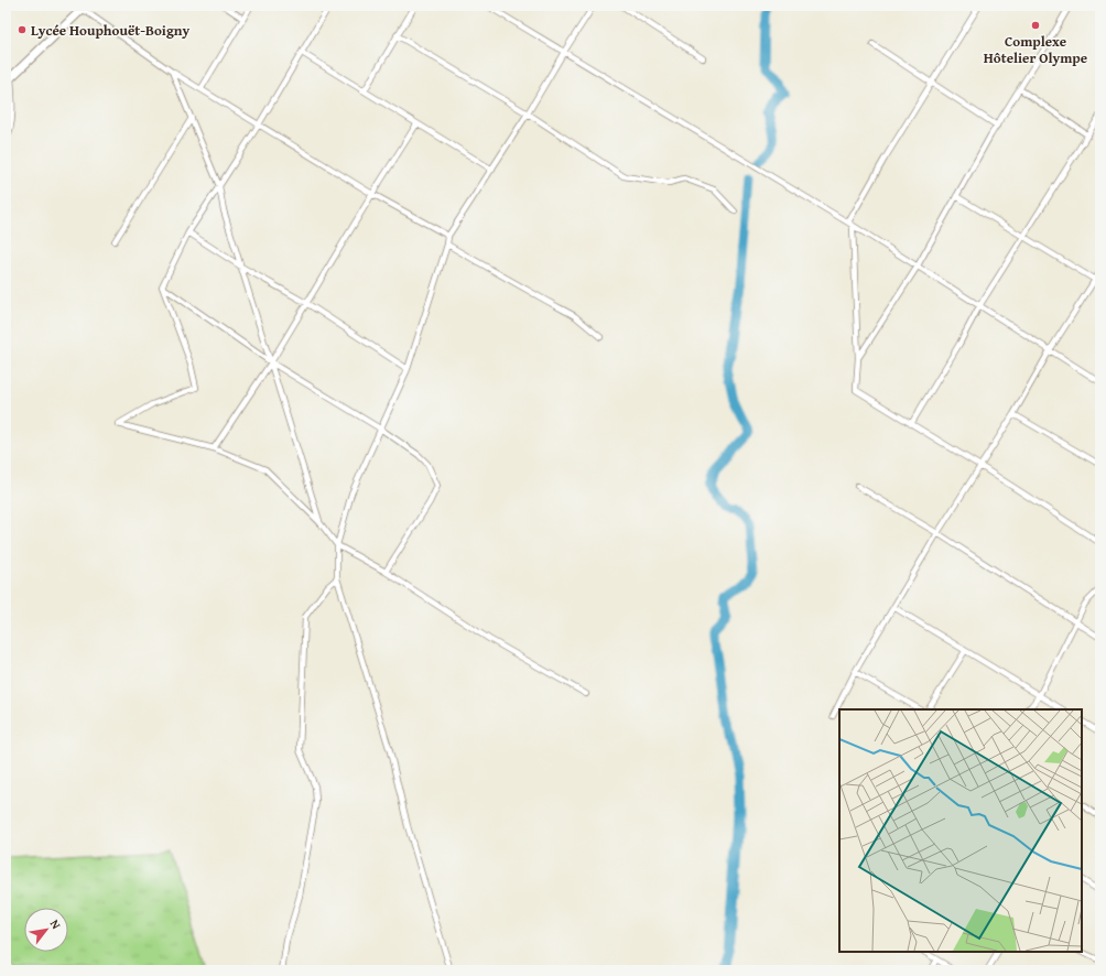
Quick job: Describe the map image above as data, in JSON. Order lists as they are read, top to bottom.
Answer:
{
  "places": ["Complexe Hôtelier Olympe", "Lycée Houphouët-Boigny"],
  "north": "top right"
}
